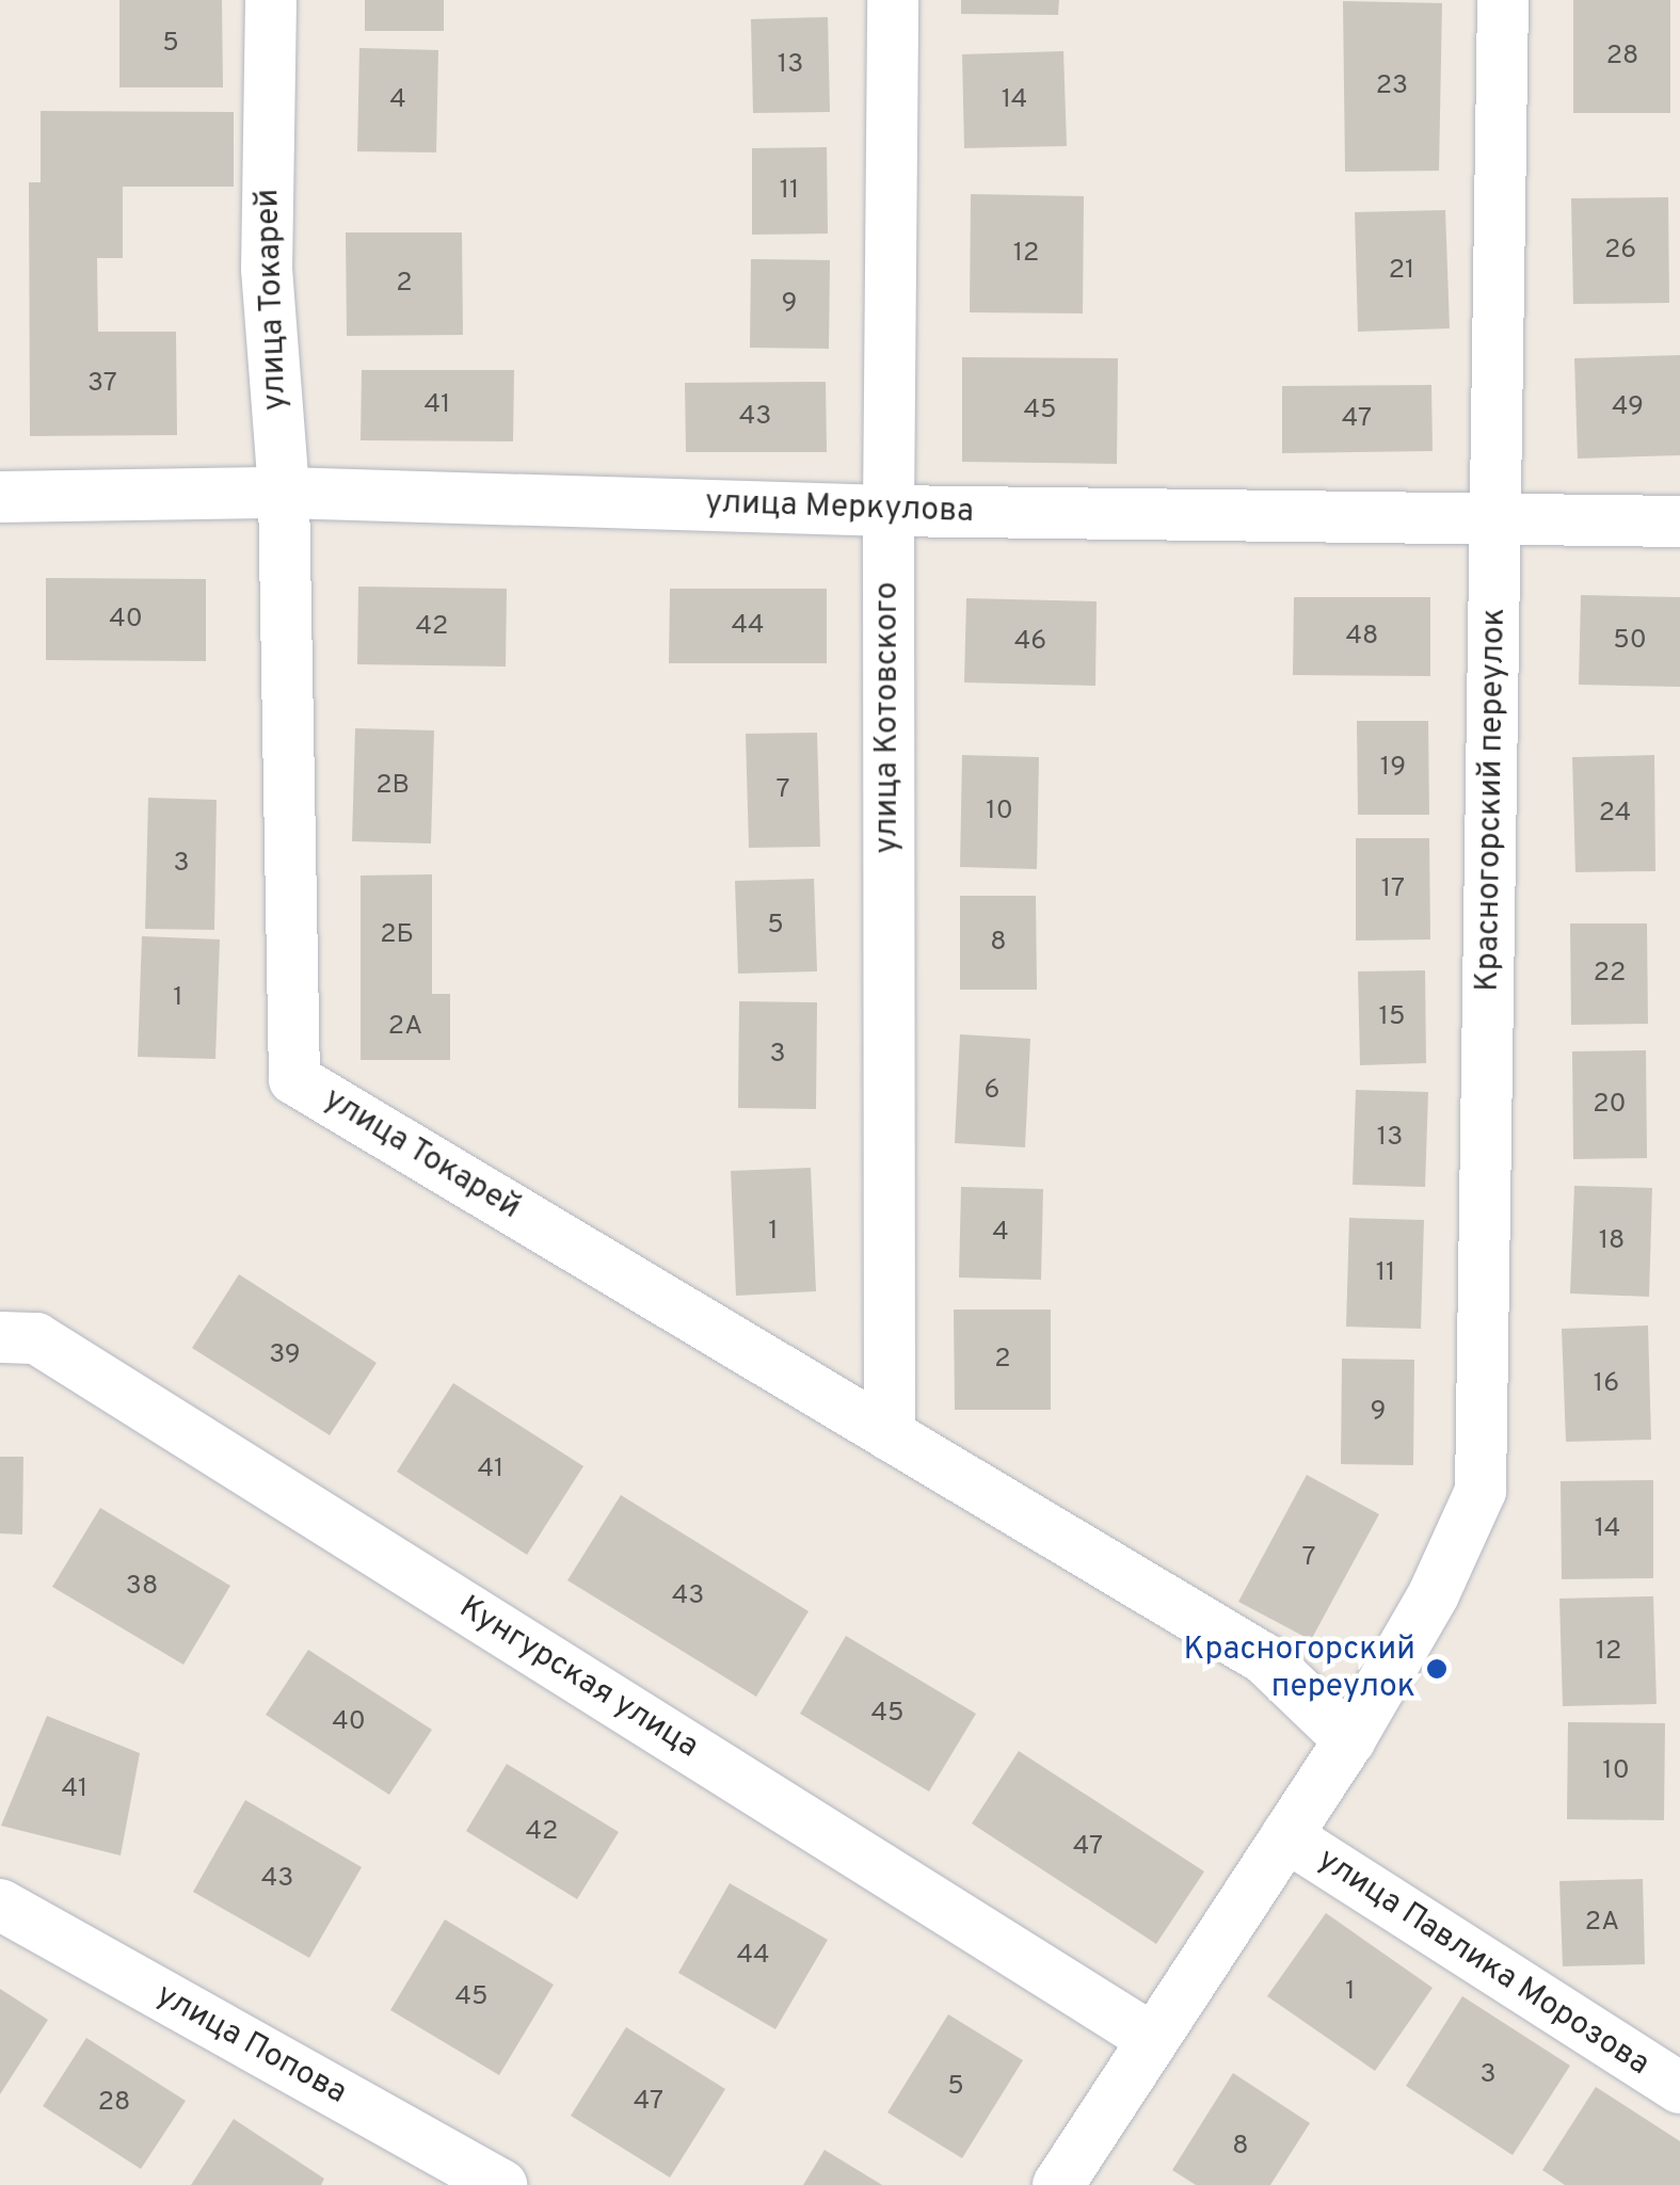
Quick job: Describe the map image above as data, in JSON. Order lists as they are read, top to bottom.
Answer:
{
  "streets": {
    "street": [
      "улица Токарей",
      "улица Меркулова",
      "улица Котовского",
      "Красногорский переулок",
      "Кунгурская улица",
      "улица Павлика Морозова",
      "улица Попова"
    ]
  },
  "crossings": [
    ["улица Токарей", "улица Меркулова"],
    ["улица Токарей", "улица Котовского"],
    ["улица Токарей", "Красногорский переулок"],
    ["улица Меркулова", "улица Котовского"],
    ["улица Меркулова", "Красногорский переулок"],
    ["Красногорский переулок", "Кунгурская улица"],
    ["Красногорский переулок", "улица Павлика Морозова"]
  ],
  "places": ["Красногорский переулок"],
  "house_numbers": [
    "5",
    "28",
    "13",
    "23",
    "4",
    "14",
    "11",
    "26",
    "12",
    "21",
    "2",
    "9",
    "37",
    "41",
    "49",
    "45",
    "43",
    "47",
    "40",
    "44",
    "42",
    "48",
    "50",
    "46",
    "19",
    "2В",
    "7",
    "10",
    "24",
    "3",
    "17",
    "5",
    "2Б",
    "8",
    "22",
    "1",
    "15",
    "2А",
    "3",
    "6",
    "20",
    "13",
    "1",
    "4",
    "18",
    "11",
    "39",
    "2",
    "16",
    "9",
    "41",
    "14",
    "7",
    "38",
    "43",
    "12",
    "45",
    "40",
    "10",
    "41",
    "42",
    "47",
    "43",
    "2А",
    "44",
    "1",
    "45",
    "3",
    "5",
    "47",
    "28",
    "8"
  ]
}
